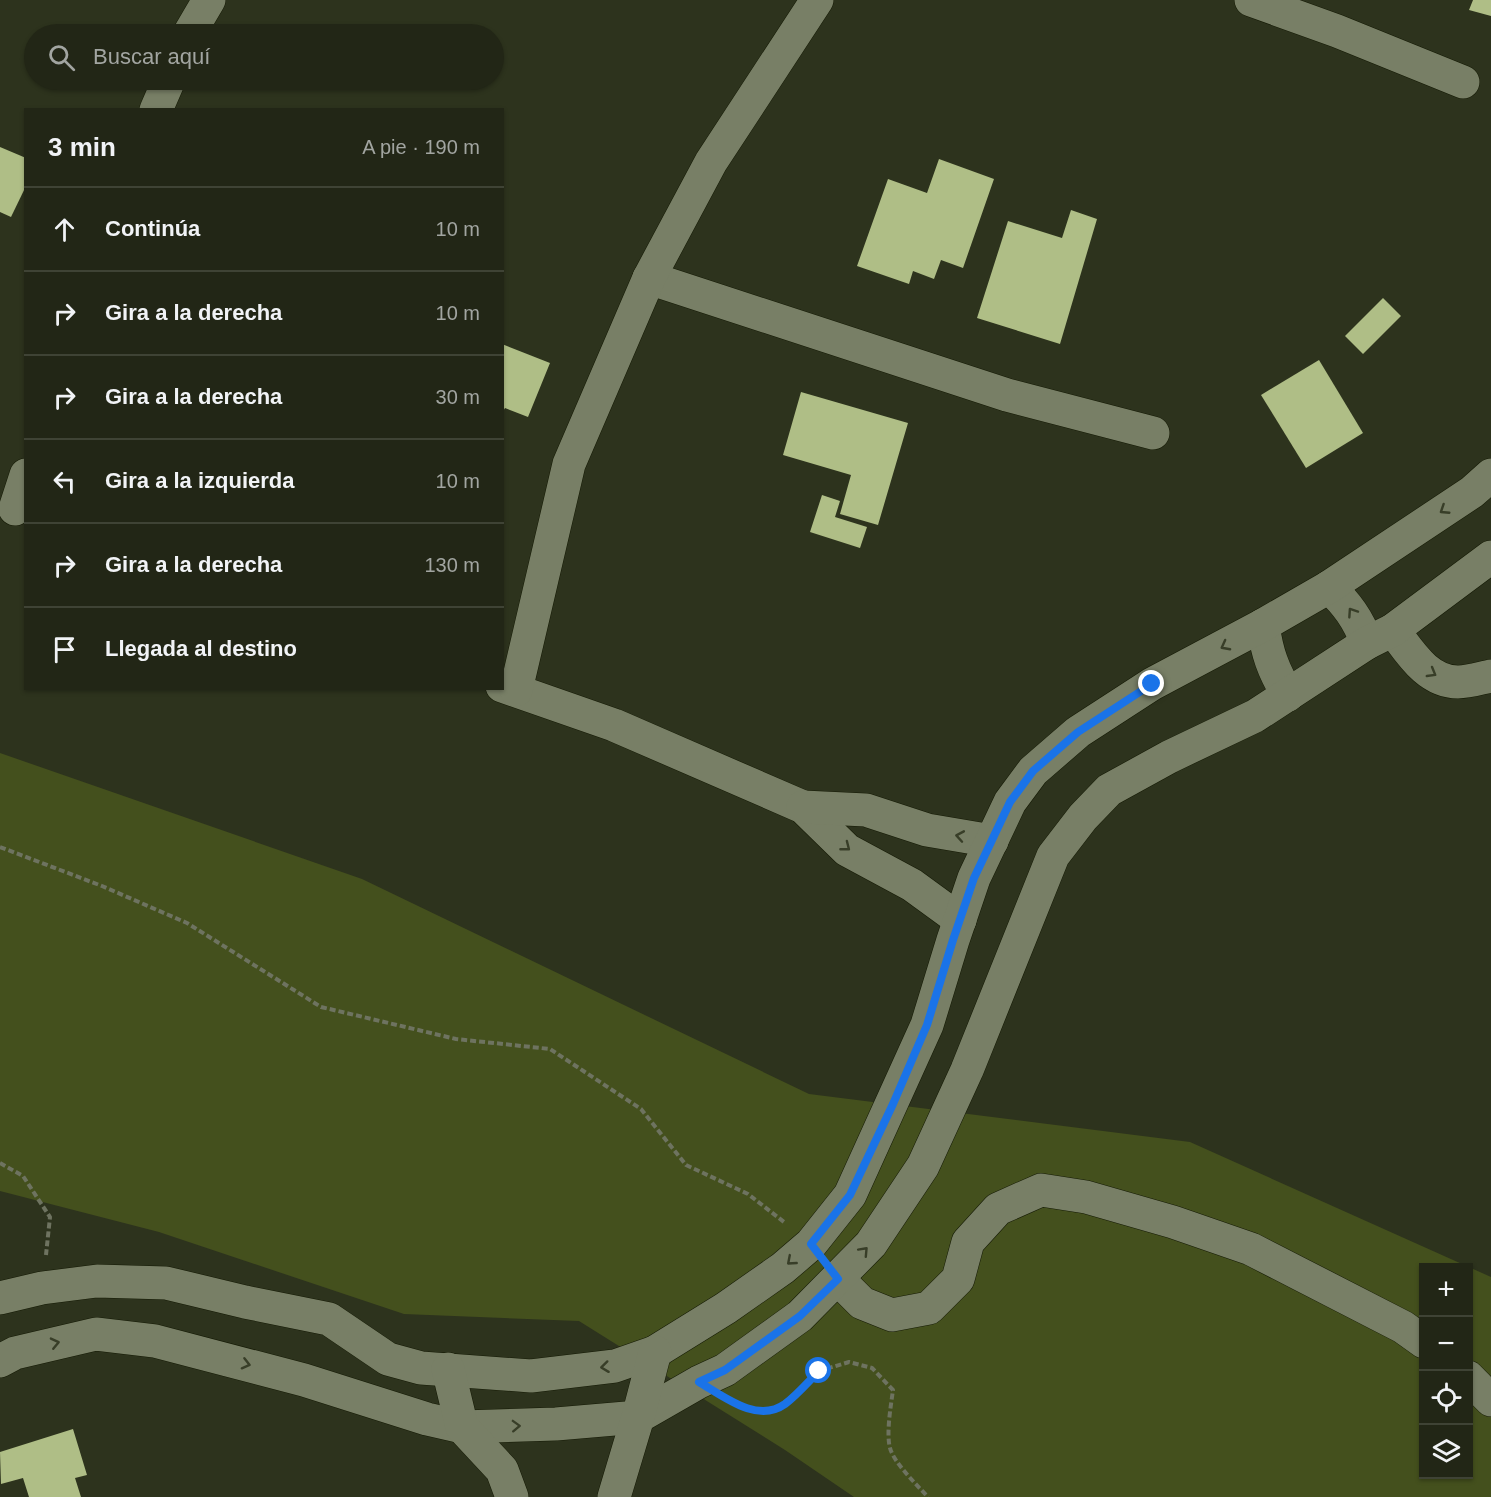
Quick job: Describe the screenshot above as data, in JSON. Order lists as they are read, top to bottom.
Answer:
{
  "page": {
    "search": "Buscar aquí",
    "heading": ["3 min", "A pie · 190 m"],
    "list": [
      ["Continúa", "10 m"],
      ["Gira a la derecha", "10 m"],
      ["Gira a la derecha", "30 m"],
      ["Gira a la izquierda", "10 m"],
      ["Gira a la derecha", "130 m"],
      "Llegada al destino"
    ],
    "map_buttons": ["+", "−"]
  }
}
